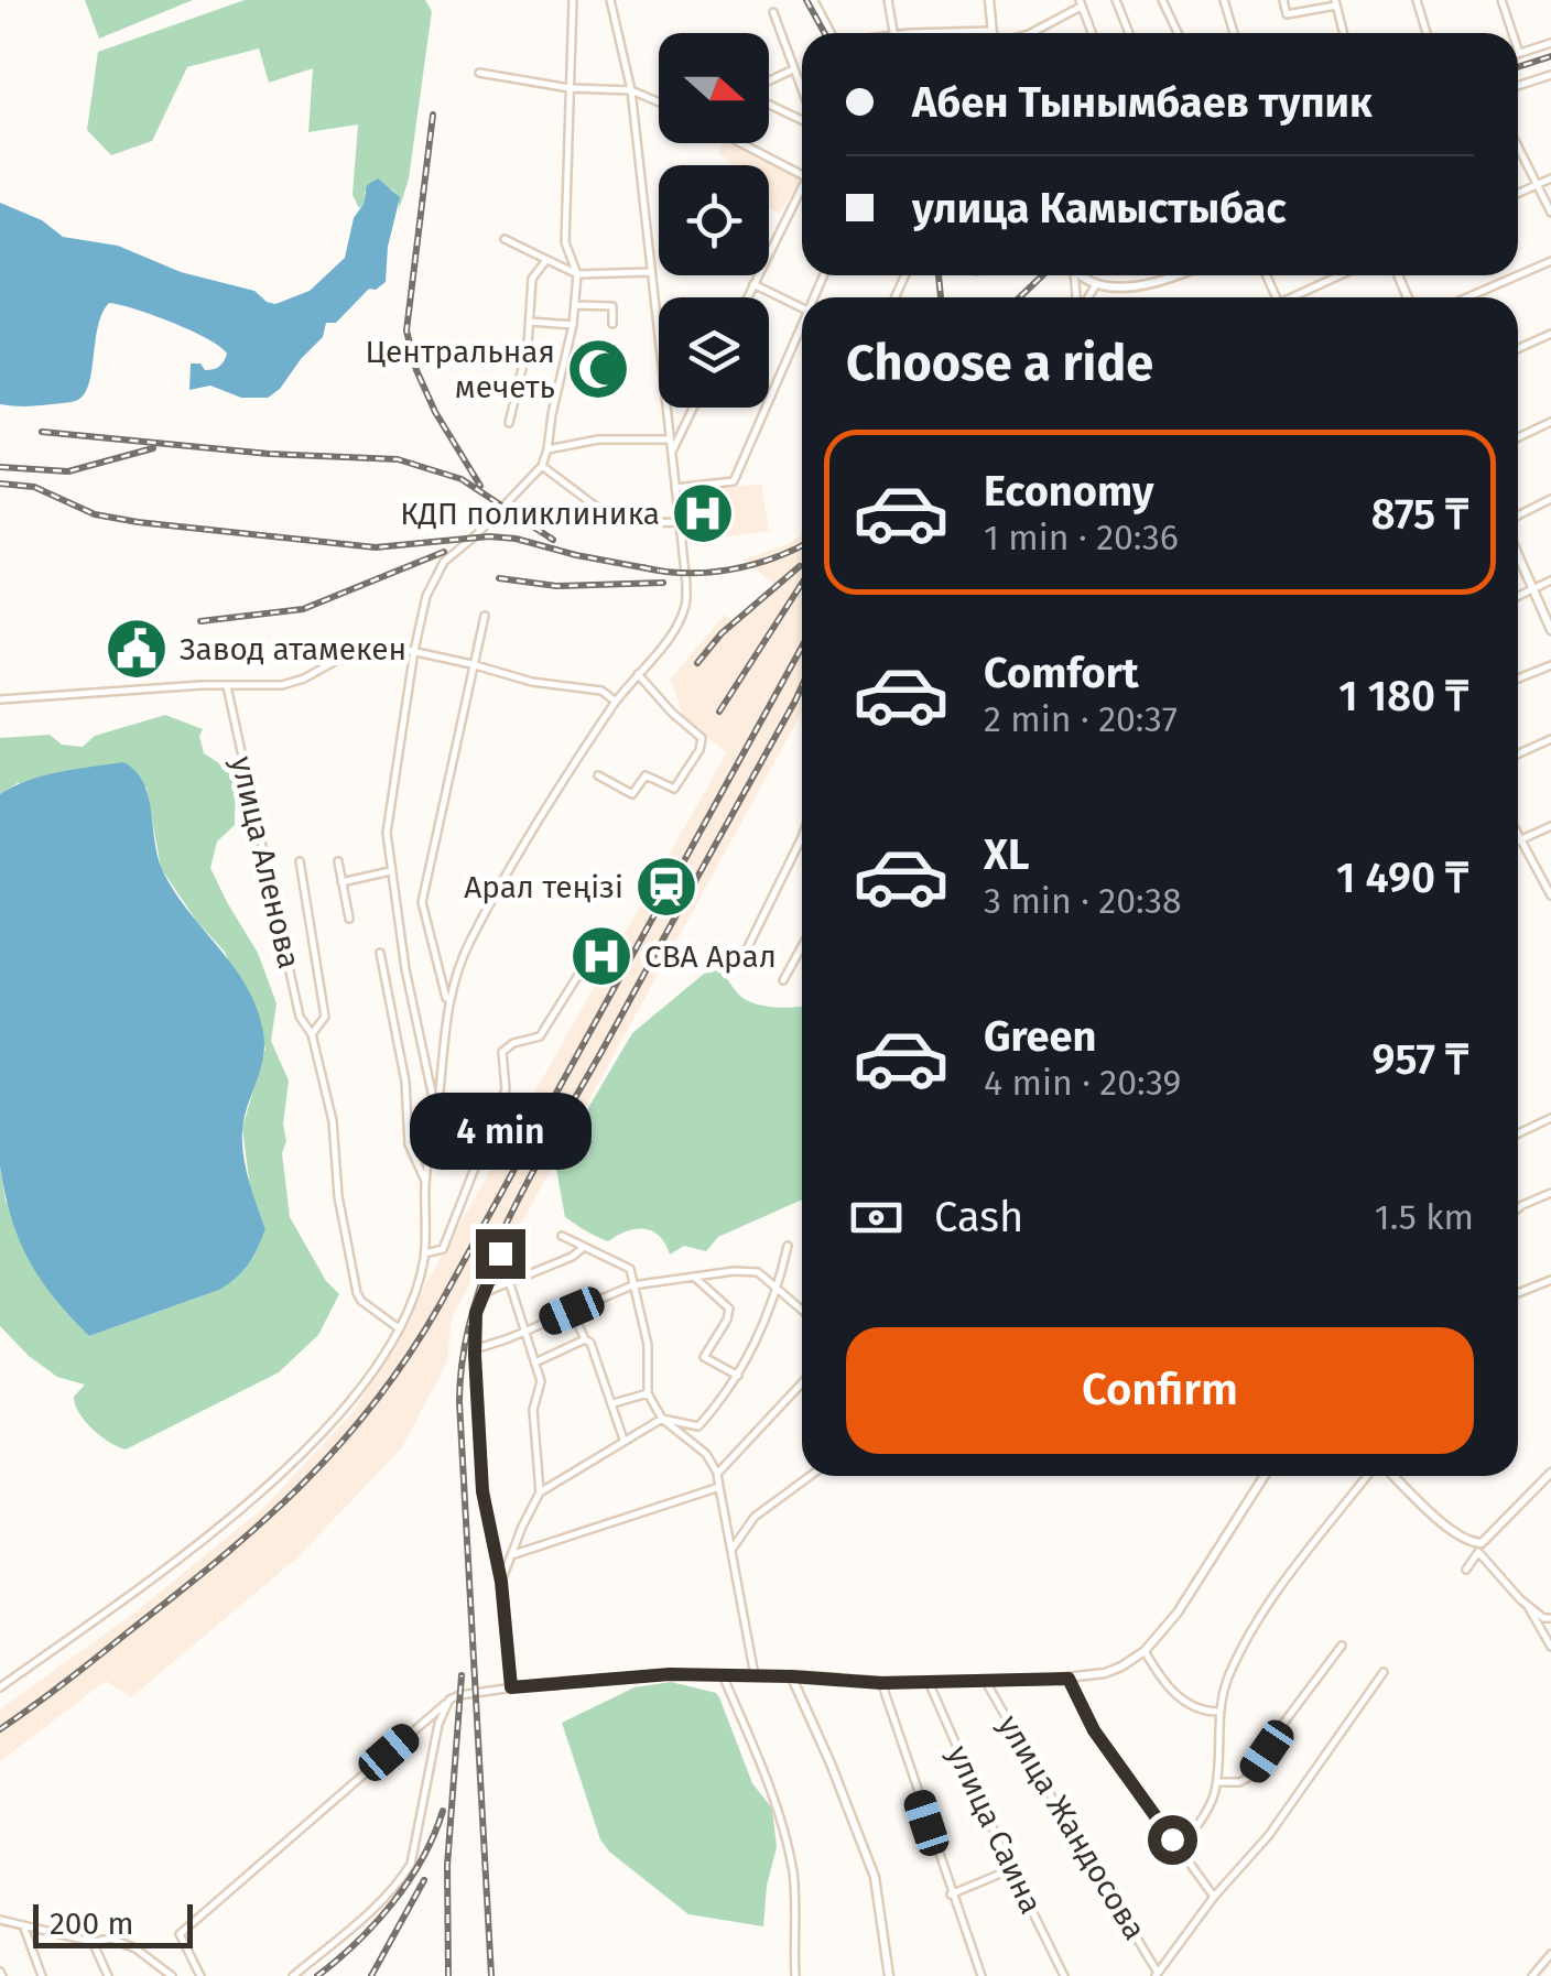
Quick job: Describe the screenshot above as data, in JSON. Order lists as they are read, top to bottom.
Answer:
{
  "streets": {
    "street": ["улица Аленова", "улица Жандосова", "улица Саина"]
  },
  "places": {
    "mosque": ["Центральная мечеть"],
    "hospital": ["КДП поликлиника", "СВА Арал"],
    "public building": ["Завод атамекен"],
    "station": ["Арал теңізі"]
  },
  "scale_bar": "200 m",
  "north": "right",
  "page": {
    "banner": ["Абен Тынымбаев тупик", "улица Камыстыбас"],
    "heading": "Choose a ride",
    "list": [
      {
        "name": "Economy",
        "note": "1 min · 20:36",
        "value": "875 ₸"
      },
      {
        "name": "Comfort",
        "note": "2 min · 20:37",
        "value": "1 180 ₸"
      },
      {
        "name": "XL",
        "note": "3 min · 20:38",
        "value": "1 490 ₸"
      },
      {
        "name": "Green",
        "note": "4 min · 20:39",
        "value": "957 ₸"
      }
    ],
    "bubble": "4 min",
    "pay": ["Cash", "1.5 km"],
    "buttons": "Confirm",
    "scale": "200 m"
  }
}
